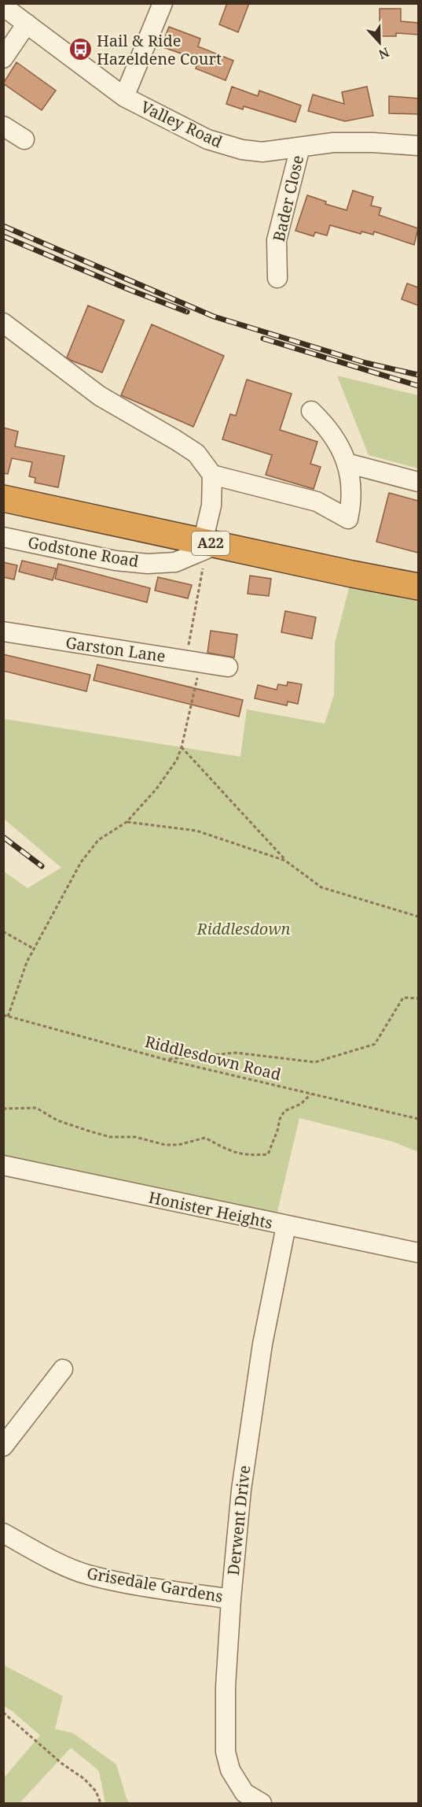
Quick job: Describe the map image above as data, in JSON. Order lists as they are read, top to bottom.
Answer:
{
  "streets": {
    "highway": ["A22"],
    "street": [
      "Valley Road",
      "Bader Close",
      "Godstone Road",
      "Garston Lane",
      "Honister Heights",
      "Derwent Drive",
      "Grisedale Gardens"
    ],
    "path": ["Riddlesdown Road"]
  },
  "crossings": [
    ["Valley Road", "Bader Close"],
    ["A22", "Godstone Road"],
    ["Honister Heights", "Derwent Drive"],
    ["Derwent Drive", "Grisedale Gardens"]
  ],
  "parks": ["Riddlesdown"],
  "places": {
    "bus stop": ["Hail & Ride Hazeldene Court"]
  },
  "north": "bottom"
}
